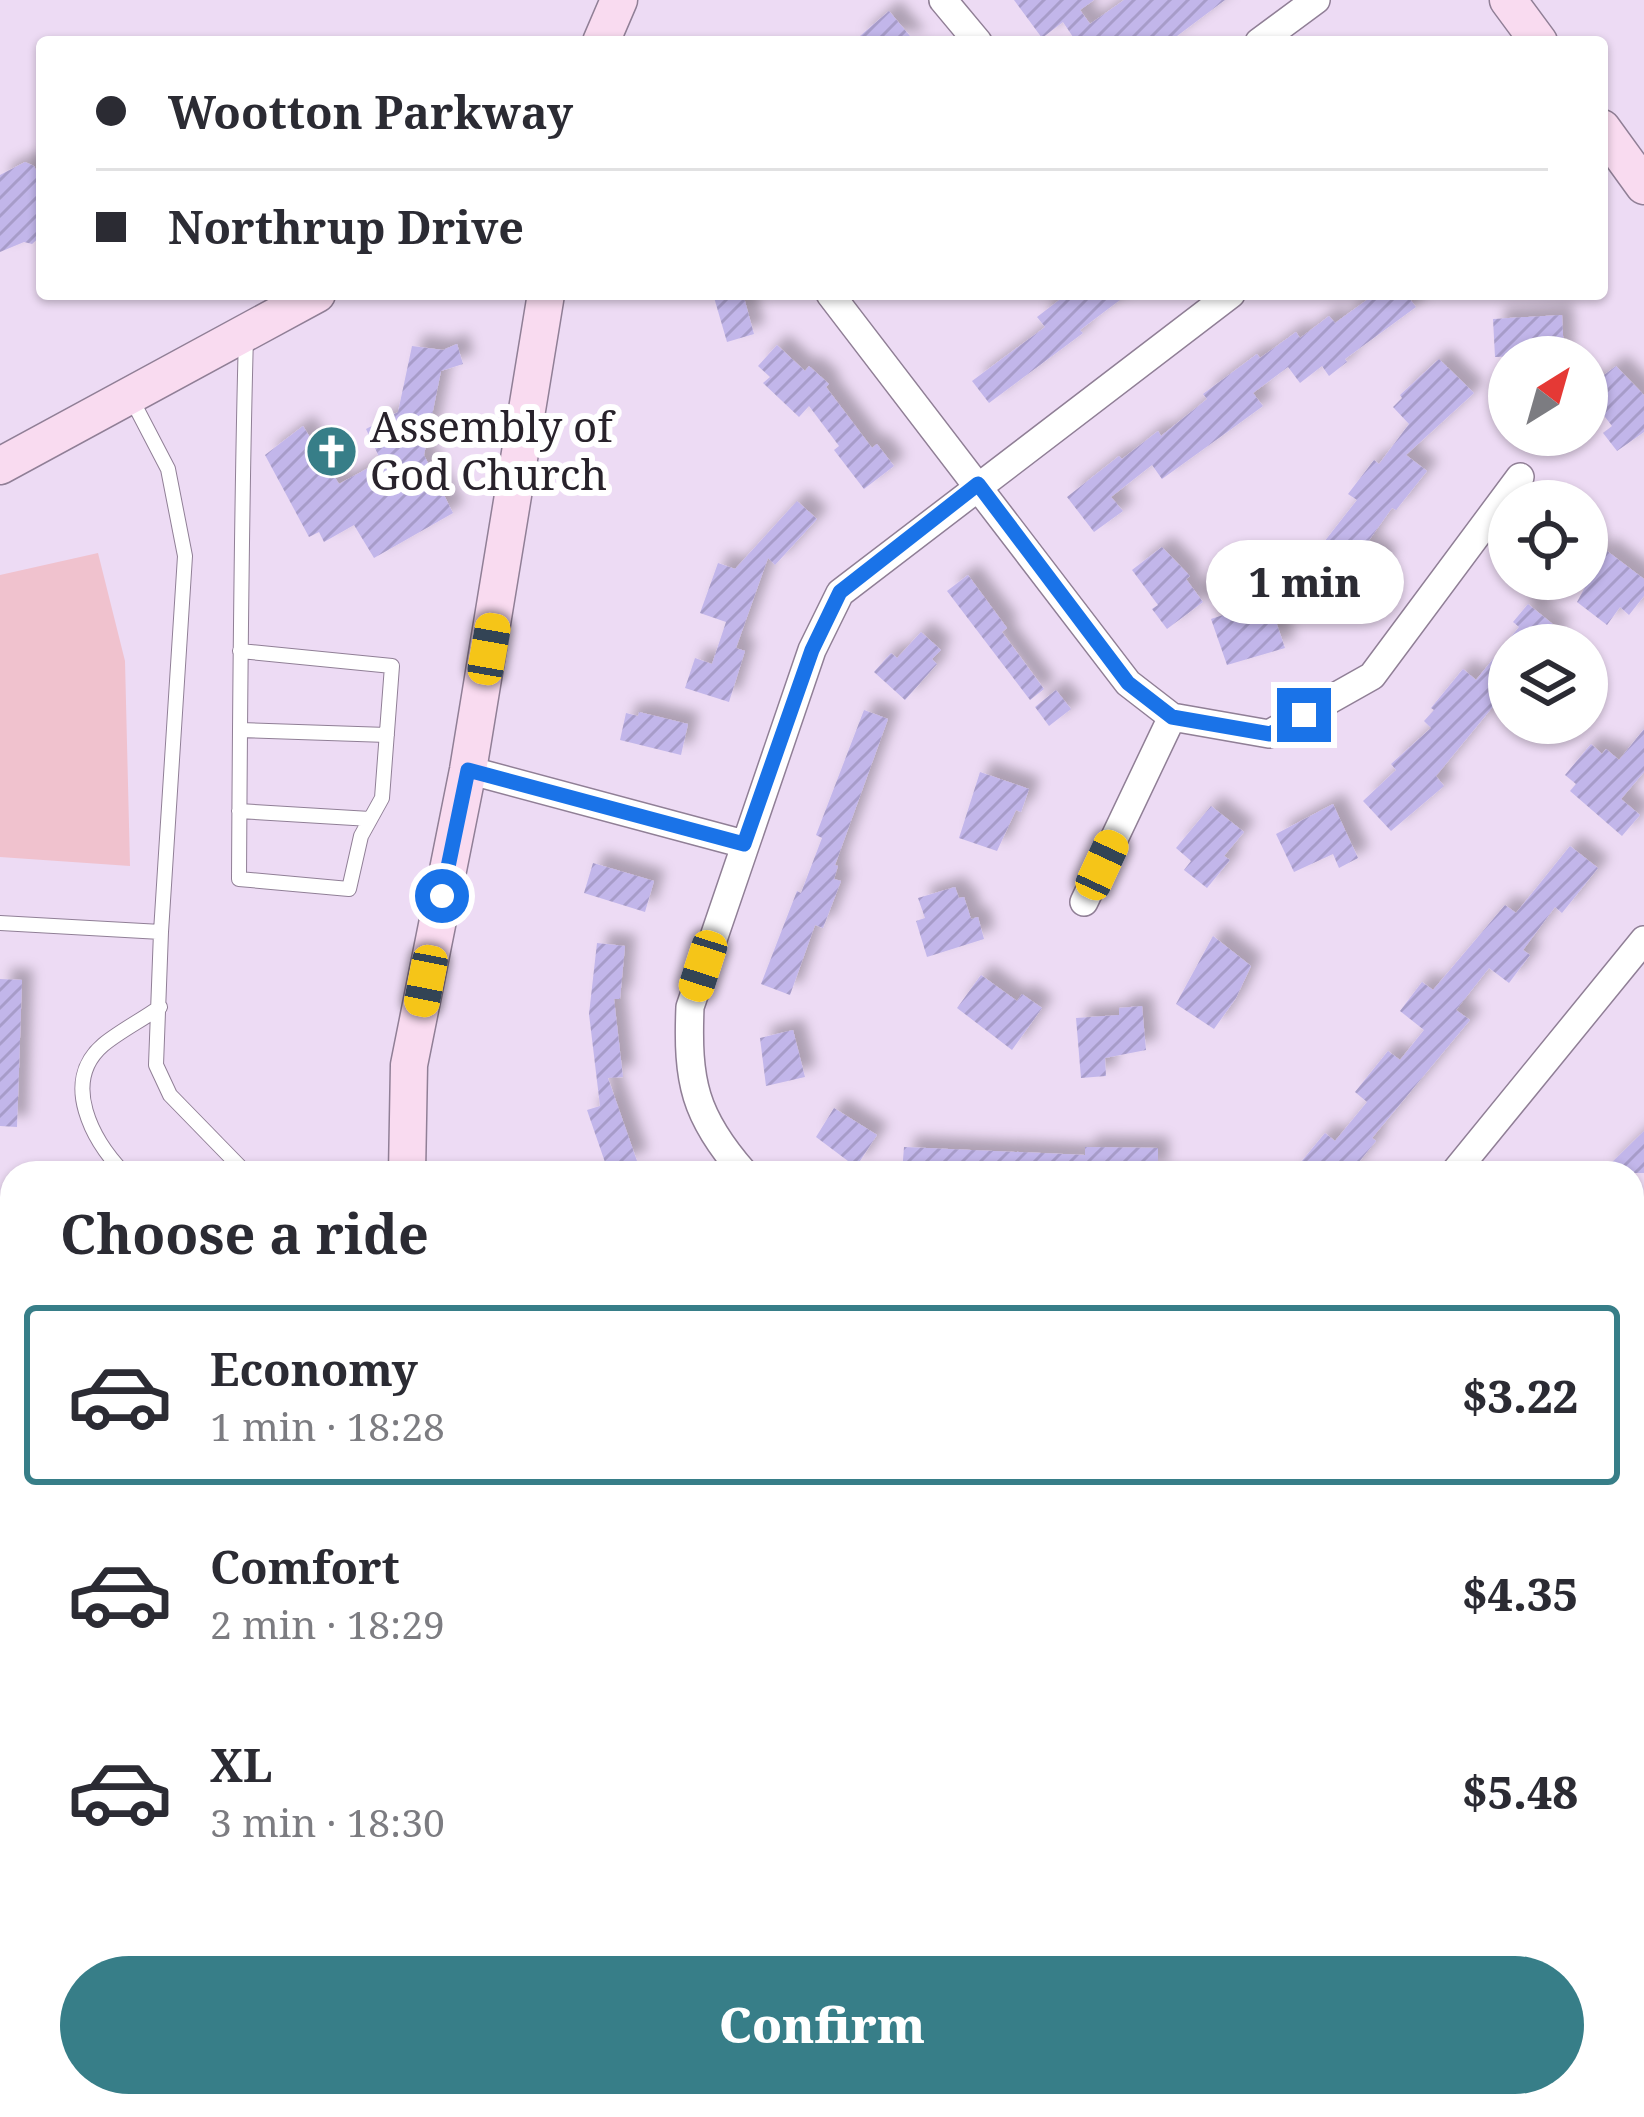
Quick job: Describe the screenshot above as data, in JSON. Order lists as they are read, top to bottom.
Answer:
{
  "places": {
    "church": ["Assembly of God Church"]
  },
  "north": "top right",
  "page": {
    "banner": ["Wootton Parkway", "Northrup Drive"],
    "bubble": "1 min",
    "heading": "Choose a ride",
    "list": [
      {
        "name": "Economy",
        "note": "1 min · 18:28",
        "value": "$3.22"
      },
      {
        "name": "Comfort",
        "note": "2 min · 18:29",
        "value": "$4.35"
      },
      {
        "name": "XL",
        "note": "3 min · 18:30",
        "value": "$5.48"
      }
    ],
    "buttons": "Confirm"
  }
}
